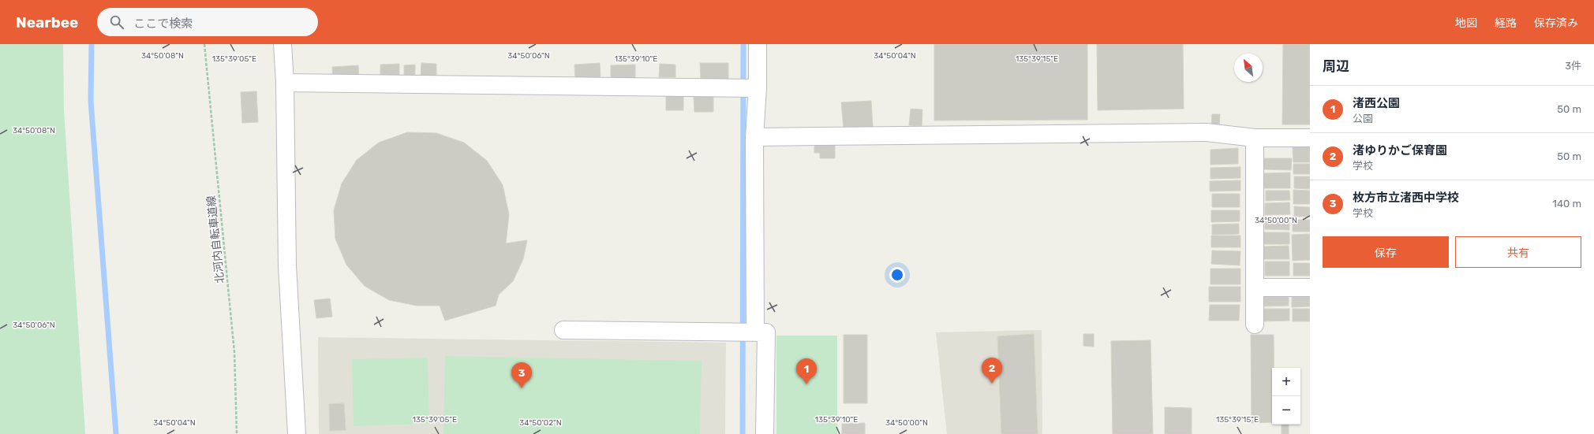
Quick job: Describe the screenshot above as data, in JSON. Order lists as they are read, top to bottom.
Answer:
{
  "streets": {
    "path": ["北河内自転車道線"]
  },
  "north": "top left",
  "page": {
    "header": "Nearbee",
    "search": "ここで検索",
    "nav": ["地図", "経路", "保存済み"],
    "heading": ["周辺", "3件"],
    "list": [
      {
        "mark": "1",
        "name": "渚西公園",
        "note": "公園",
        "value": "50 m"
      },
      {
        "mark": "2",
        "name": "渚ゆりかご保育園",
        "note": "学校",
        "value": "50 m"
      },
      {
        "mark": "3",
        "name": "枚方市立渚西中学校",
        "note": "学校",
        "value": "140 m"
      }
    ],
    "buttons": ["保存", "共有"],
    "pins": ["2", "1", "3"],
    "map_buttons": ["+", "−"]
  },
  "coordinates": [
    "34°50'08\"N",
    "34°50'06\"N",
    "34°50'04\"N",
    "135°39'05\"E",
    "135°39'10\"E",
    "135°39'15\"E",
    "34°50'00\"N",
    "34°50'02\"N"
  ]
}
